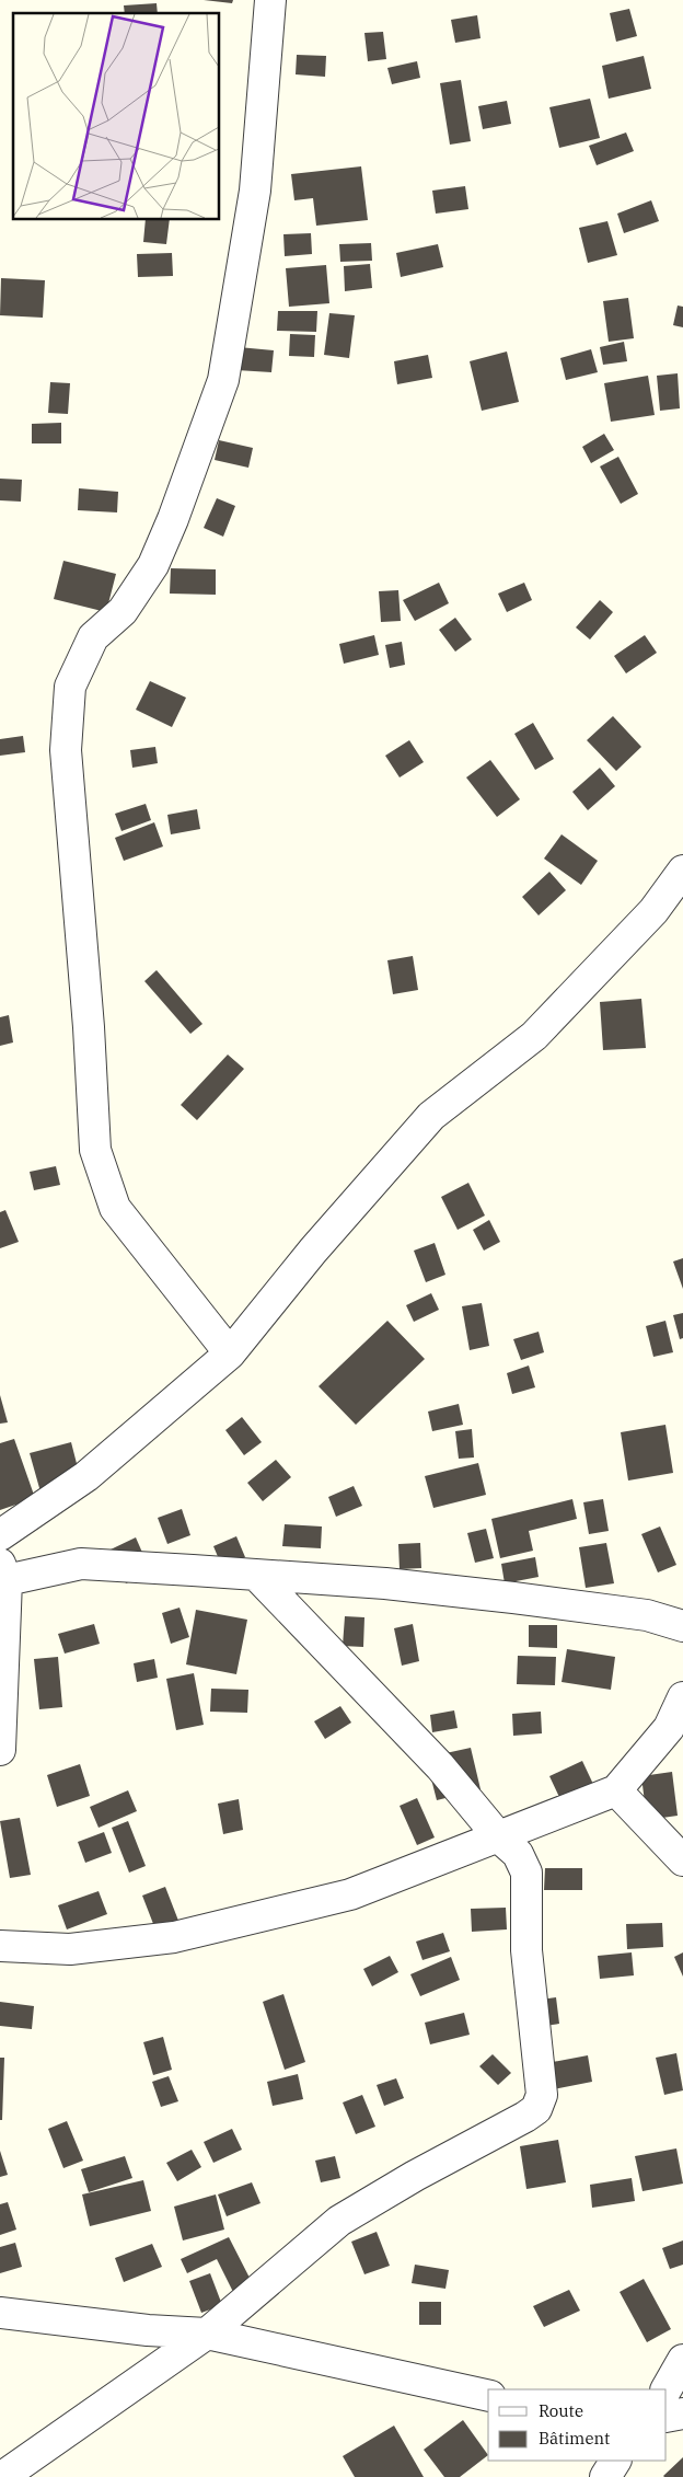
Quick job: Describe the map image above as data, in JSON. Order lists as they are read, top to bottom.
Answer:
{
  "legend": ["Route", "Bâtiment"]
}
